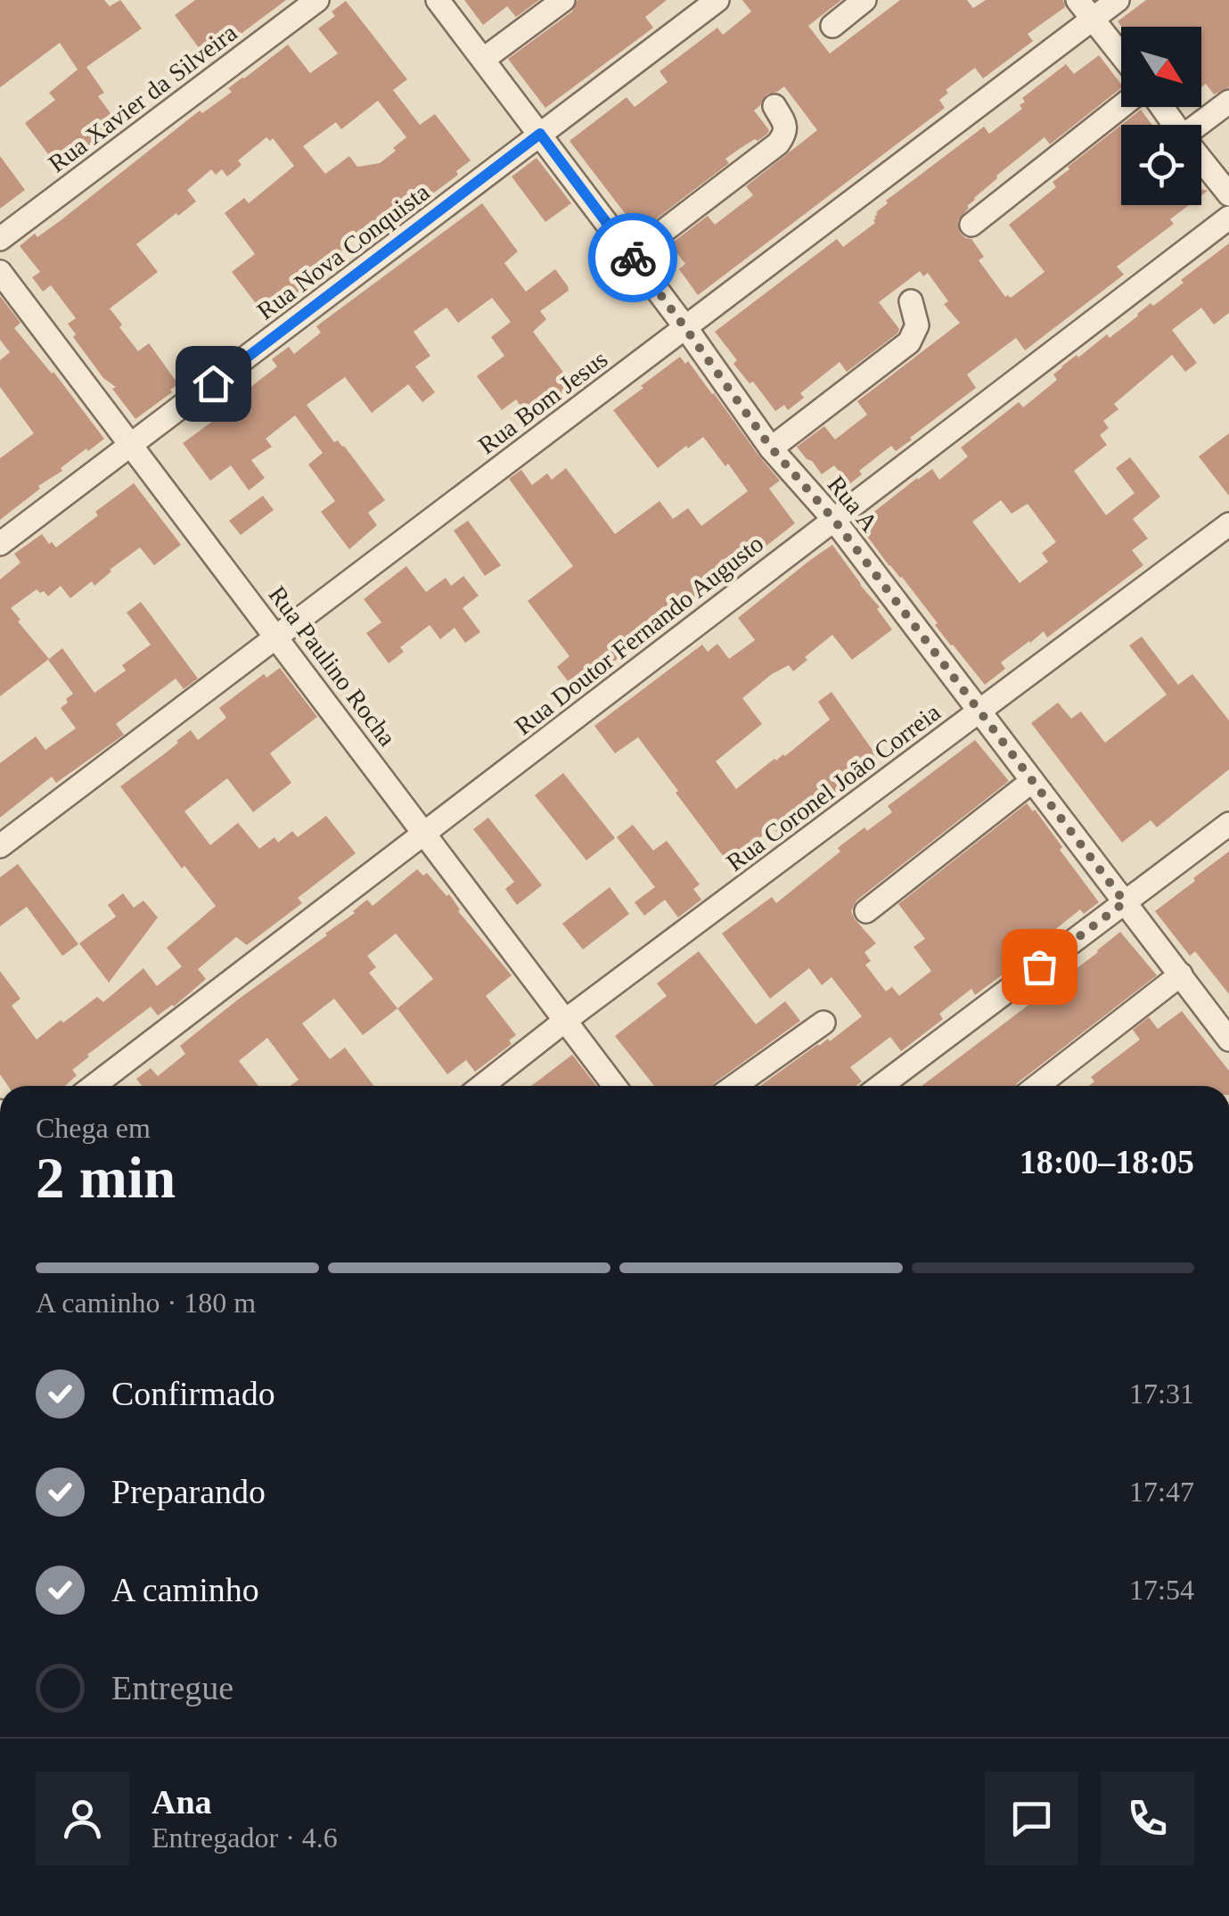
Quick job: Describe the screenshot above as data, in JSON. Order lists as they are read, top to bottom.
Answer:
{
  "streets": {
    "street": [
      "Rua Xavier da Silveira",
      "Rua Nova Conquista",
      "Rua Bom Jesus",
      "Rua A",
      "Rua Doutor Fernando Augusto",
      "Rua Paulino Rocha",
      "Rua Coronel João Correia"
    ]
  },
  "crossings": [
    ["Rua Nova Conquista", "Rua A"],
    ["Rua Nova Conquista", "Rua Paulino Rocha"],
    ["Rua Bom Jesus", "Rua A"],
    ["Rua Bom Jesus", "Rua Paulino Rocha"],
    ["Rua A", "Rua Doutor Fernando Augusto"],
    ["Rua A", "Rua Coronel João Correia"],
    ["Rua Doutor Fernando Augusto", "Rua Paulino Rocha"],
    ["Rua Paulino Rocha", "Rua Coronel João Correia"]
  ],
  "north": "bottom right",
  "page": {
    "heading": ["2 min", "Chega em", "18:00–18:05"],
    "panel": ["Ana", "Entregador · 4.6"],
    "bar": "A caminho · 180 m",
    "list": [
      ["Confirmado", "17:31"],
      ["Preparando", "17:47"],
      ["A caminho", "17:54"],
      "Entregue"
    ]
  }
}
